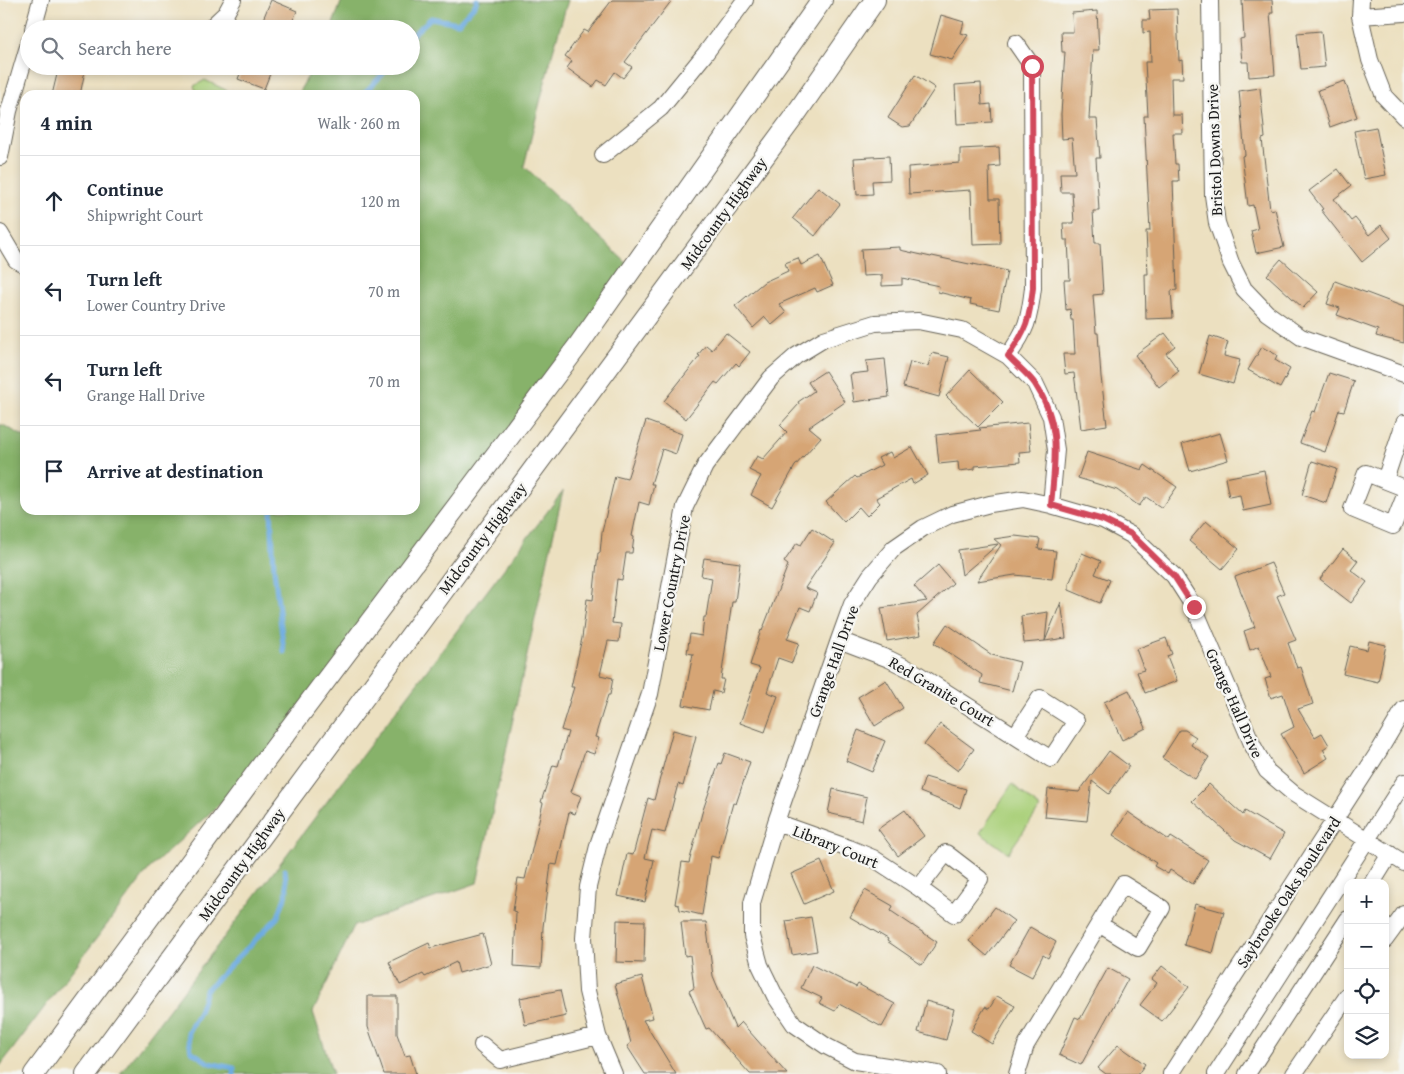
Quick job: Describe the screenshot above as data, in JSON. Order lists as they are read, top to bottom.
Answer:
{
  "streets": {
    "main road": ["Midcounty Highway"],
    "street": [
      "Bristol Downs Drive",
      "Lower Country Drive",
      "Grange Hall Drive",
      "Red Granite Court",
      "Library Court",
      "Saybrooke Oaks Boulevard"
    ]
  },
  "crossings": [
    ["Lower Country Drive", "Grange Hall Drive"],
    ["Grange Hall Drive", "Red Granite Court"],
    ["Grange Hall Drive", "Library Court"],
    ["Grange Hall Drive", "Saybrooke Oaks Boulevard"]
  ],
  "page": {
    "search": "Search here",
    "heading": ["4 min", "Walk · 260 m"],
    "list": [
      ["Continue", "Shipwright Court", "120 m"],
      ["Turn left", "Lower Country Drive", "70 m"],
      ["Turn left", "Grange Hall Drive", "70 m"],
      "Arrive at destination"
    ],
    "map_buttons": ["+", "−"]
  }
}
